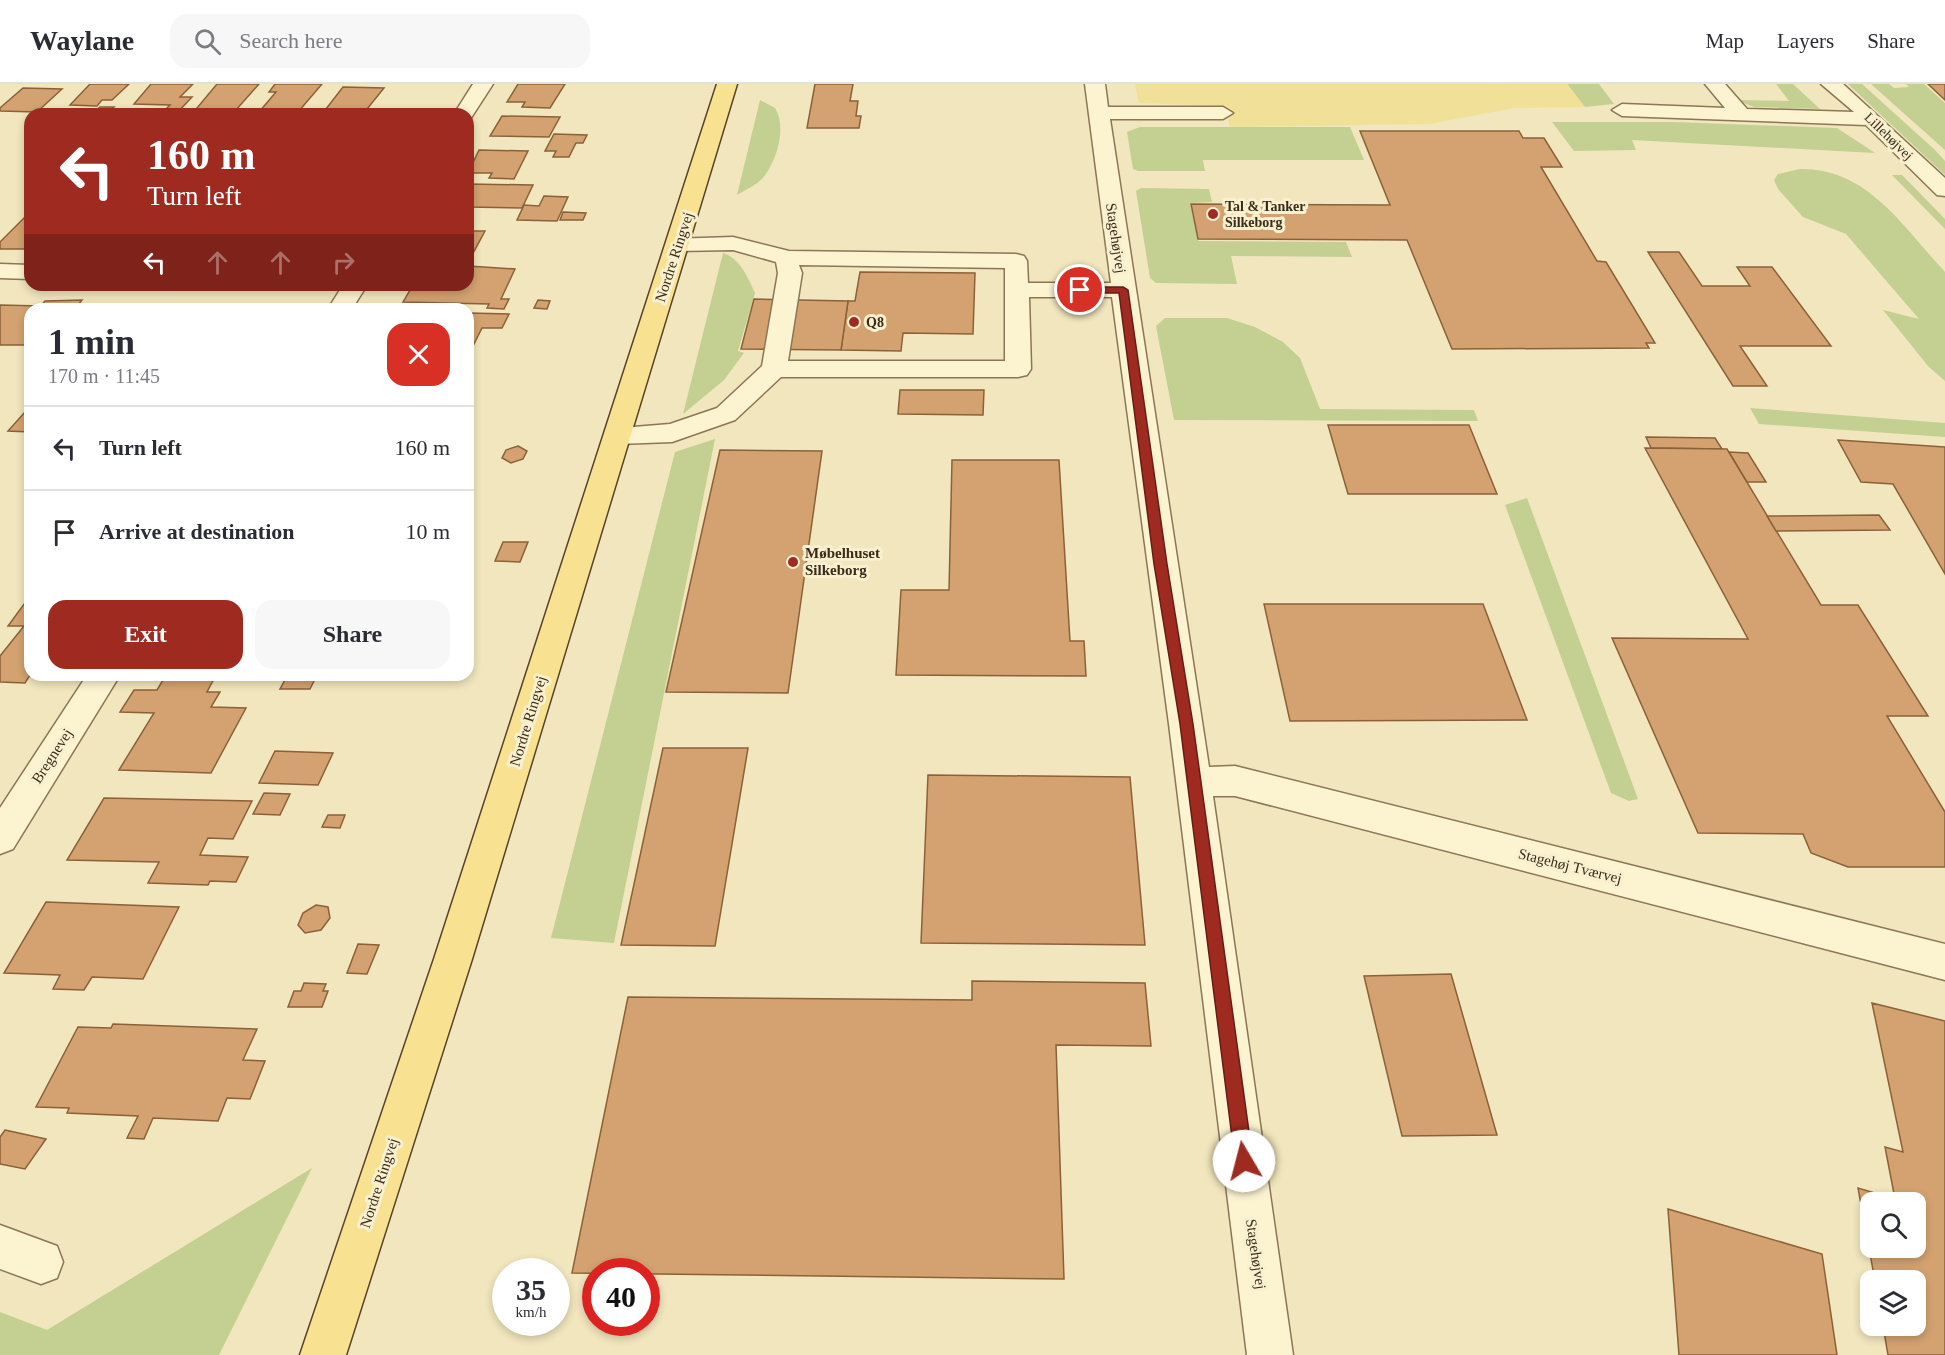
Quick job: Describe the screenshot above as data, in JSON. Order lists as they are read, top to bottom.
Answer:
{
  "streets": {
    "main road": ["Nordre Ringvej"],
    "street": [
      "Lillehøjvej",
      "Stagehøjvej",
      "Bregnevej",
      "Stagehøj Tværvej"
    ]
  },
  "crossings": [
    ["Stagehøjvej", "Stagehøj Tværvej"]
  ],
  "places": ["Tal & Tanker Silkeborg", "Q8", "Møbelhuset Silkeborg"],
  "page": {
    "header": "Waylane",
    "search": "Search here",
    "nav": ["Map", "Layers", "Share"],
    "turn": ["160 m", "Turn left"],
    "heading": ["1 min", "170 m · 11:45"],
    "list": [
      {
        "name": "Turn left",
        "value": "160 m"
      },
      {
        "name": "Arrive at destination",
        "value": "10 m"
      }
    ],
    "buttons": ["Exit", "Share"],
    "speed": "35 km/h",
    "limit": "40"
  }
}
